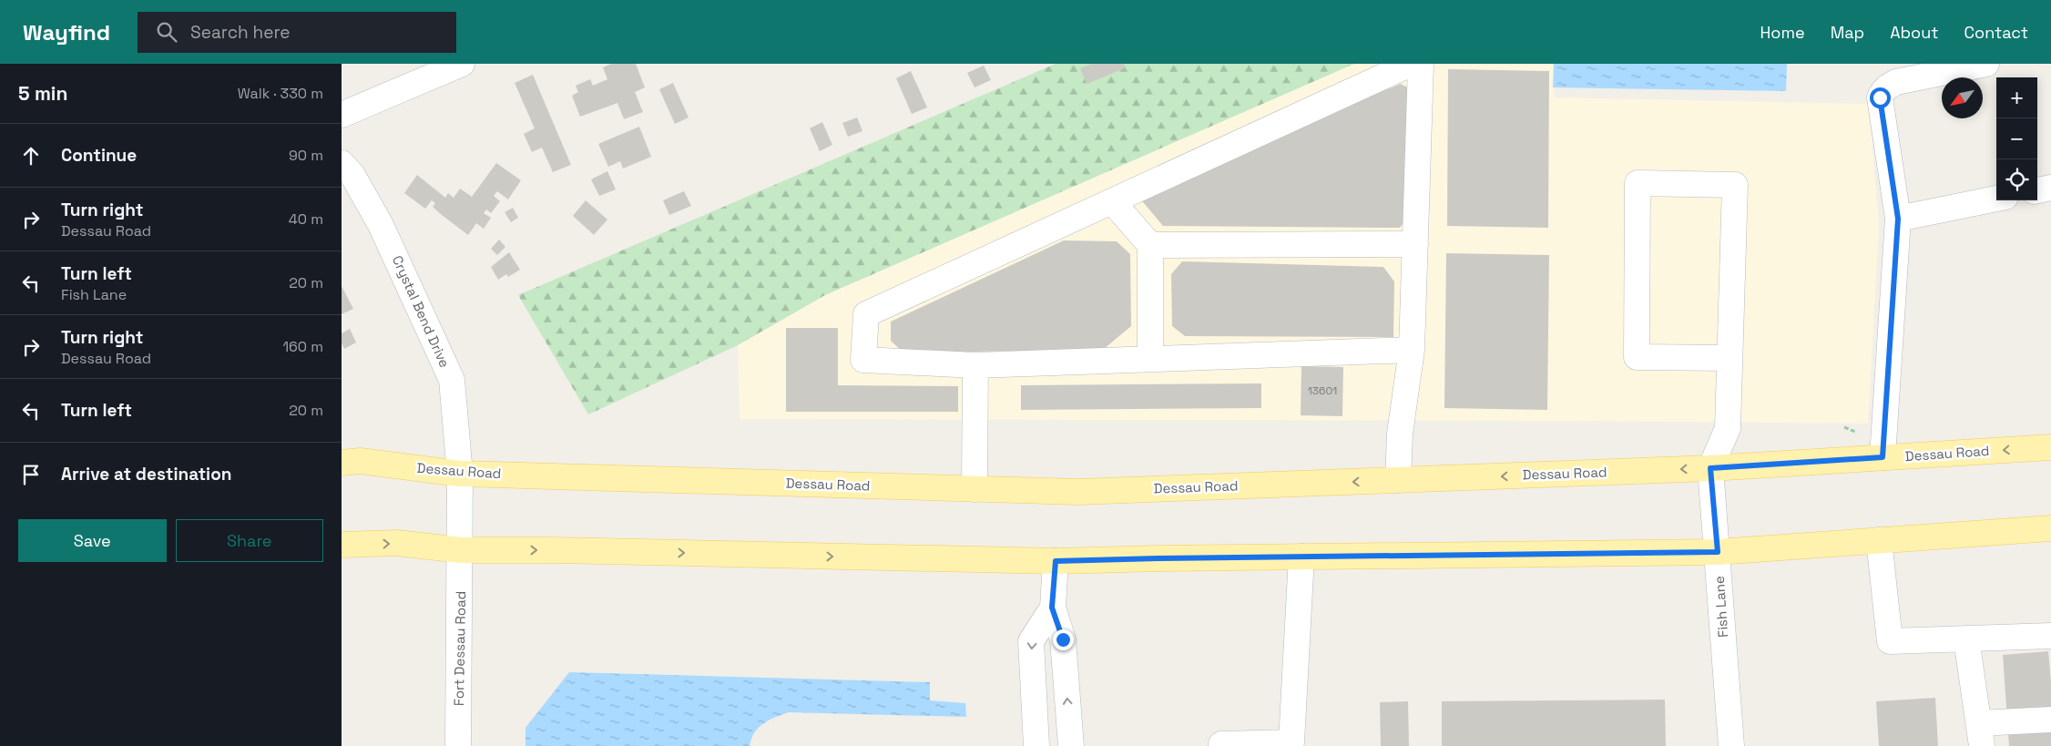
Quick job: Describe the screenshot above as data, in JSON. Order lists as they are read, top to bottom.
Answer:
{
  "streets": {
    "main road": ["Dessau Road"],
    "street": ["Crystal Bend Drive", "Fish Lane", "Fort Dessau Road"]
  },
  "crossings": [
    ["Crystal Bend Drive", "Dessau Road"],
    ["Crystal Bend Drive", "Fort Dessau Road"],
    ["Dessau Road", "Fish Lane"]
  ],
  "house_numbers": ["13601"],
  "north": "bottom left",
  "page": {
    "header": "Wayfind",
    "search": "Search here",
    "nav": [
      "Home",
      "Map",
      "About",
      "Contact"
    ],
    "heading": ["5 min", "Walk · 330 m"],
    "map_buttons": ["+", "−"],
    "list": [
      ["Continue", "90 m"],
      ["Turn right", "Dessau Road", "40 m"],
      ["Turn left", "Fish Lane", "20 m"],
      ["Turn right", "Dessau Road", "160 m"],
      ["Turn left", "20 m"],
      "Arrive at destination"
    ],
    "buttons": ["Save", "Share"]
  }
}
